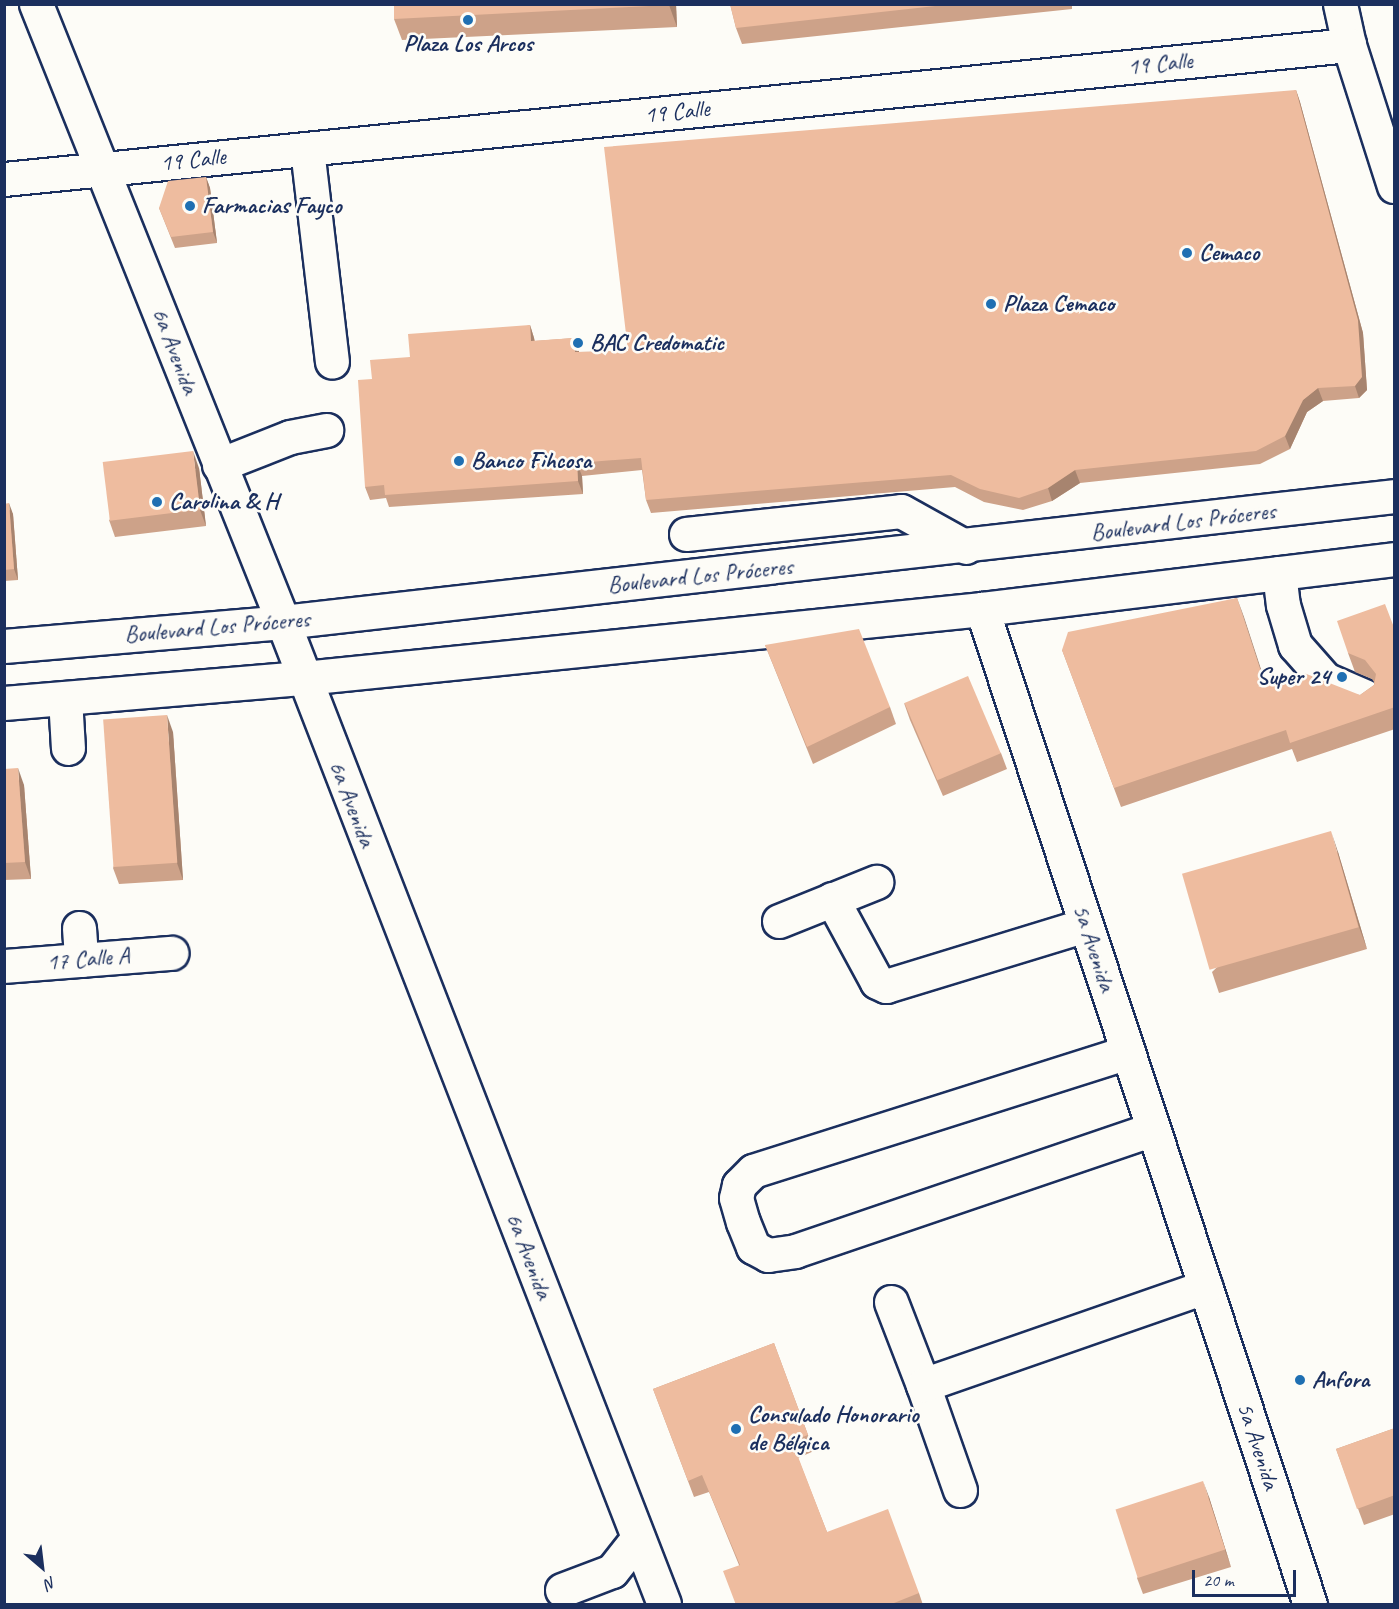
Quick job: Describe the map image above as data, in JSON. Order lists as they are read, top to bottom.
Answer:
{
  "streets": {
    "main road": [
      "19 Calle",
      "6a Avenida",
      "Boulevard Los Próceres",
      "5a Avenida",
      "17 Calle A"
    ]
  },
  "crossings": [
    ["19 Calle", "6a Avenida"],
    ["6a Avenida", "Boulevard Los Próceres"]
  ],
  "places": [
    "Plaza Los Arcos",
    "Farmacias Fayco",
    "Cemaco",
    "Plaza Cemaco",
    "BAC Credomatic",
    "Banco Fihcosa",
    "Carolina & H",
    "Super 24",
    "Anfora",
    "Consulado Honorario de Bélgica"
  ],
  "scale_bar": "20 m",
  "north": "bottom right"
}
